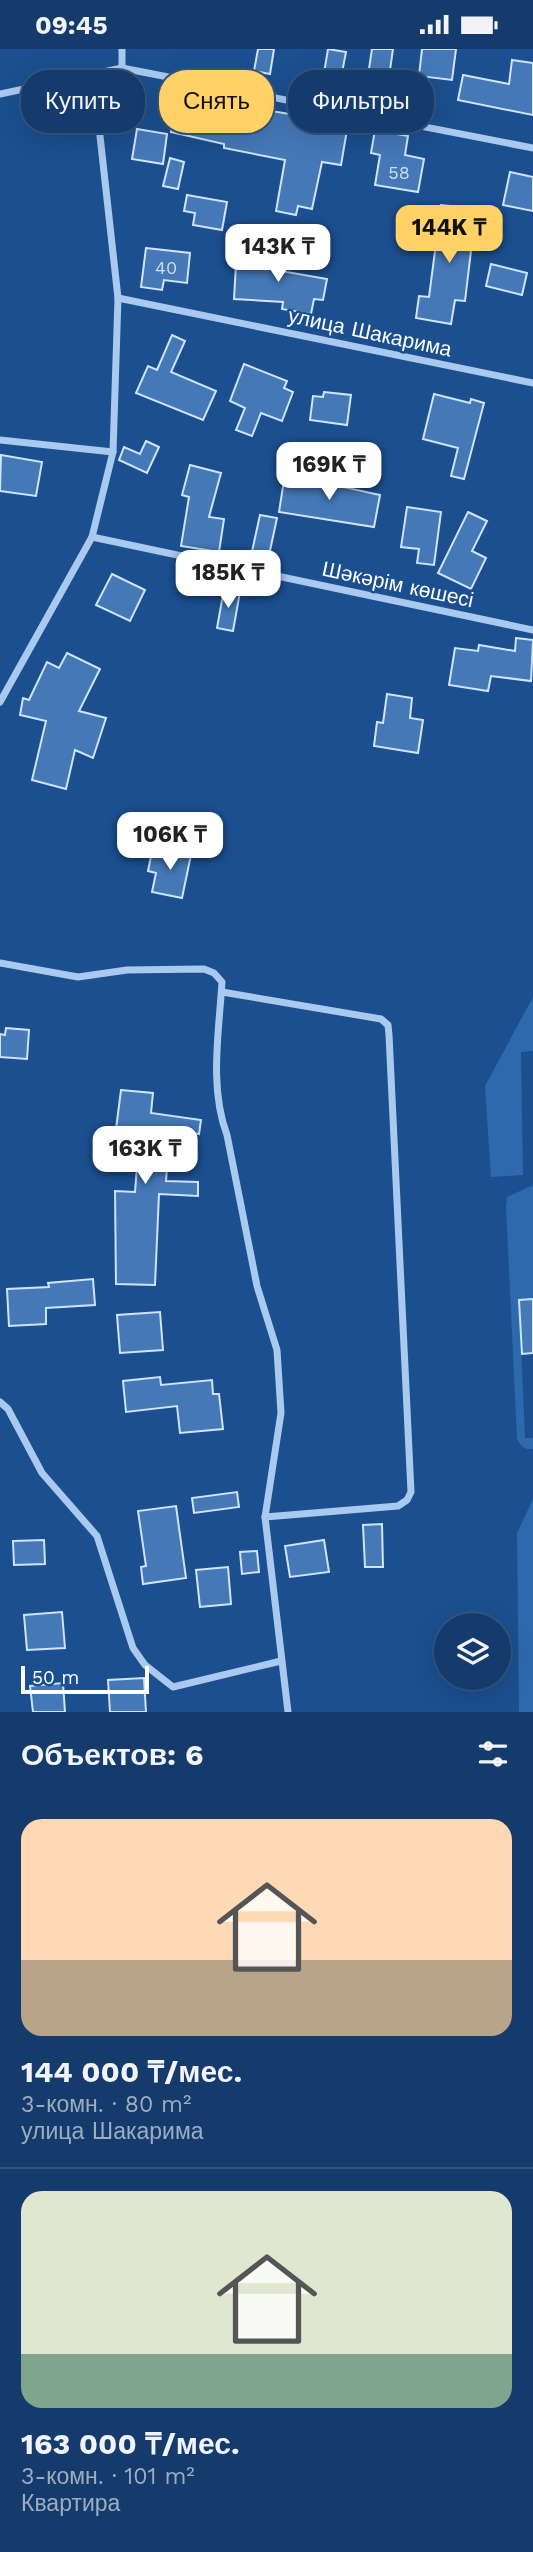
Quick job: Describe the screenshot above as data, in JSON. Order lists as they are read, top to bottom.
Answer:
{
  "streets": {
    "street": ["улица Шакарима", "Шәкәрім көшесі"]
  },
  "house_numbers": ["58", "40"],
  "scale_bar": "50 m",
  "page": {
    "status": "09:45",
    "chip": ["Купить", "Снять", "Фильтры"],
    "price": [
      "144K ₸",
      "143K ₸",
      "169K ₸",
      "185K ₸",
      "106K ₸",
      "163K ₸"
    ],
    "scale": "50 m",
    "heading": "Объектов: 6",
    "list": [
      {
        "name": "144 000 ₸/мес.",
        "note": "3-комн. · 80 m² · улица Шакарима"
      },
      {
        "name": "163 000 ₸/мес.",
        "note": "3-комн. · 101 m² · Квартира"
      }
    ]
  }
}
